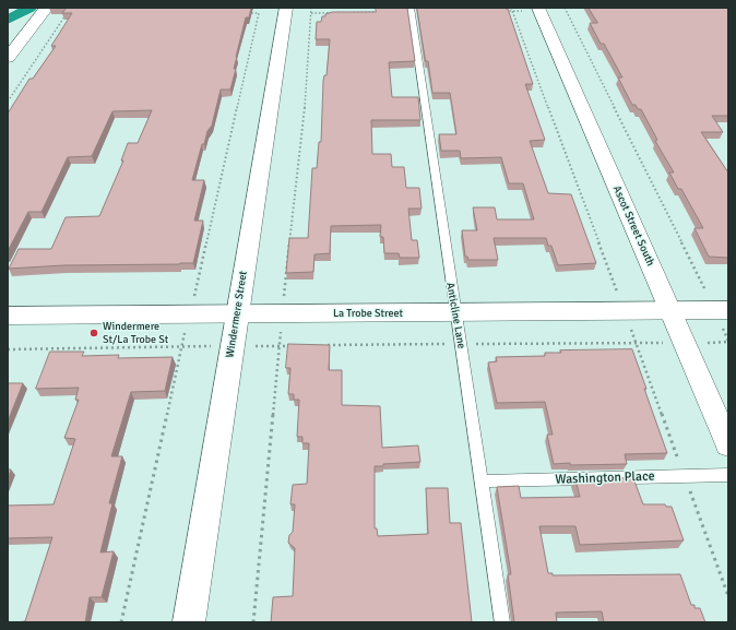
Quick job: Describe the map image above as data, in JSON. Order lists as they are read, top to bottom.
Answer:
{
  "streets": {
    "main road": ["La Trobe Street"],
    "street": ["Ascot Street South", "Windermere Street"],
    "lane": ["Anticline Lane", "Washington Place"]
  },
  "crossings": [
    ["Ascot Street South", "La Trobe Street"],
    ["La Trobe Street", "Windermere Street"],
    ["La Trobe Street", "Anticline Lane"],
    ["Anticline Lane", "Washington Place"]
  ],
  "places": ["Windermere St/La Trobe St"]
}
